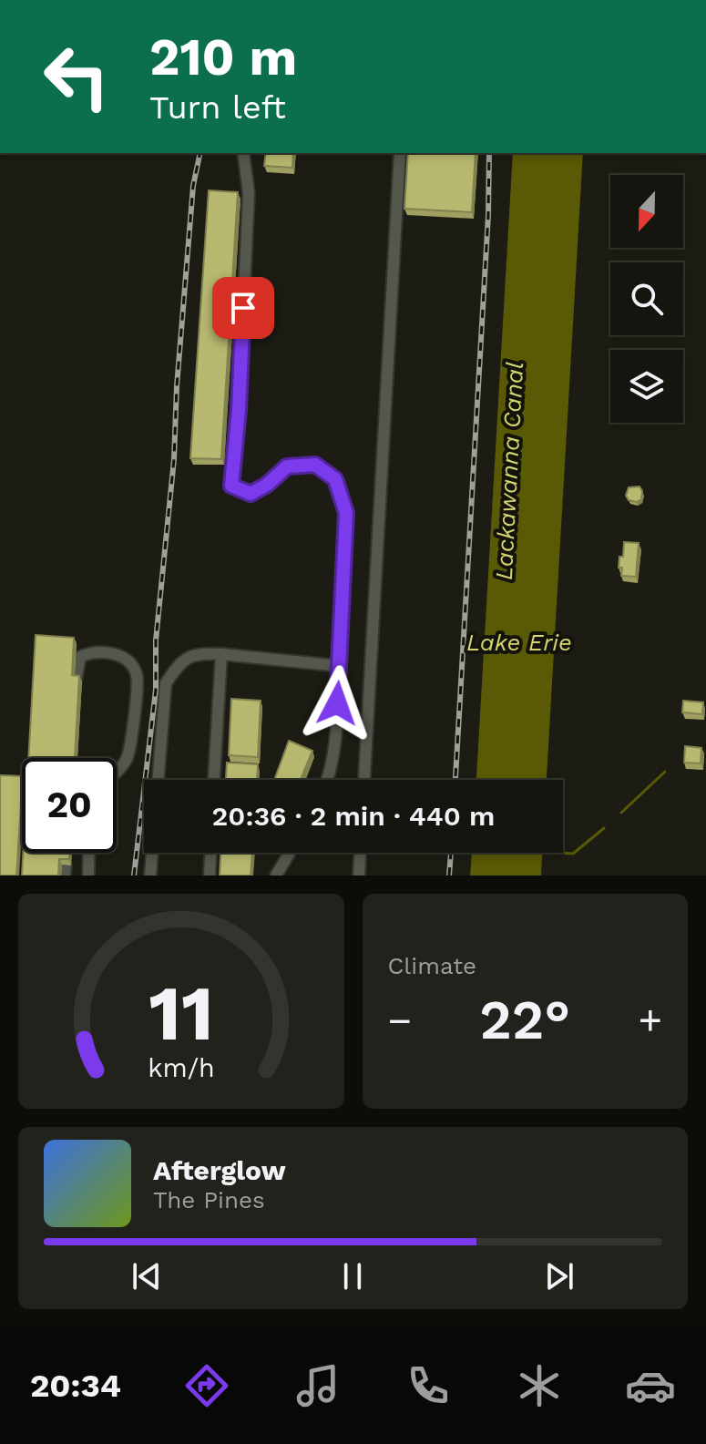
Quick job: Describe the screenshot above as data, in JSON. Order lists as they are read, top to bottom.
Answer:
{
  "water": ["Lackawanna Canal", "Lake Erie"],
  "north": "bottom",
  "page": {
    "turn": ["210 m", "Turn left"],
    "limit": "20",
    "trip": "20:36 · 2 min · 440 m",
    "tile": "Climate",
    "heat": ["−", "22°", "+"],
    "song": ["Afterglow", "The Pines"],
    "tabs": "20:34",
    "gauge": ["11", "km/h"]
  }
}
